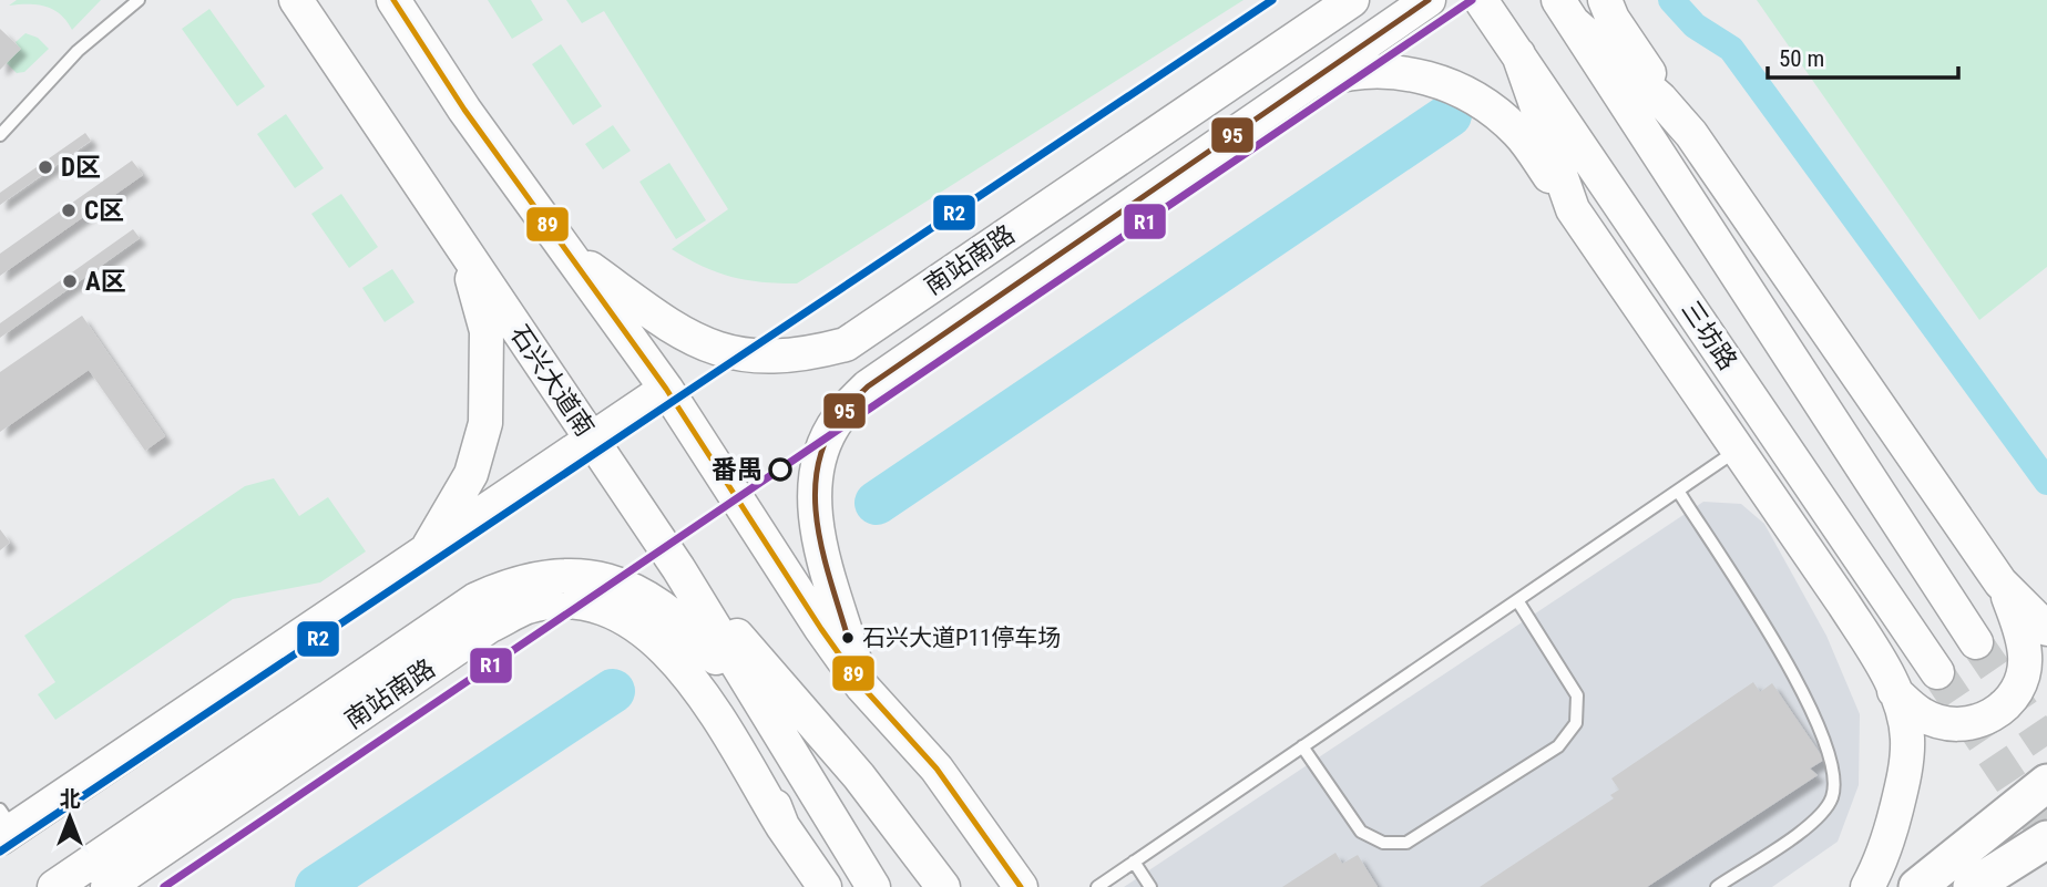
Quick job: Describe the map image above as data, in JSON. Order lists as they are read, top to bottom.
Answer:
{
  "streets": {
    "main road": ["南站南路", "三坊路", "石兴大道南"]
  },
  "places": [
    "D区",
    "C区",
    "A区",
    "番禺",
    "石兴大道P11停车场"
  ],
  "lines": [
    "transit line R1",
    "transit line R2",
    "transit line 89",
    "transit line 95"
  ],
  "scale_bar": "50 m",
  "north": "top"
}
